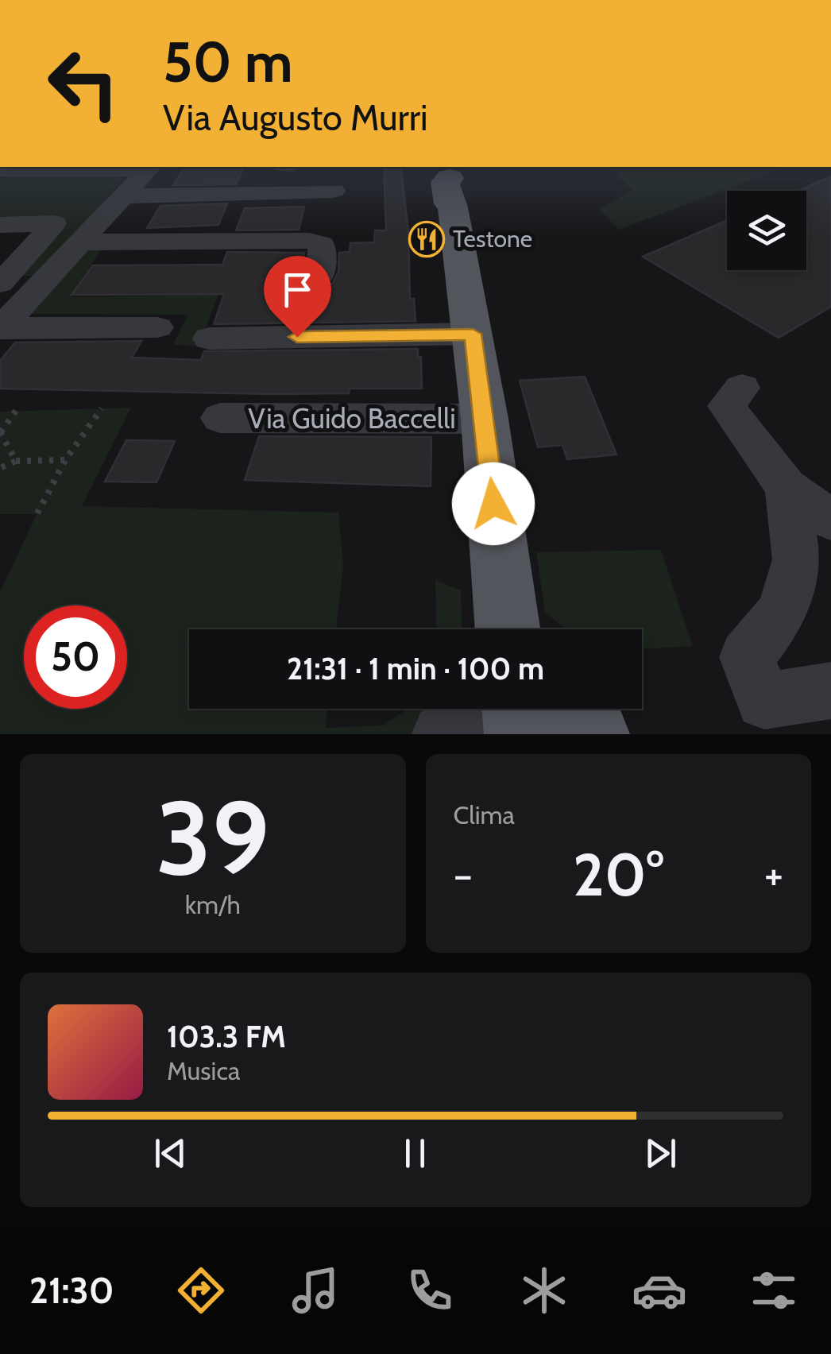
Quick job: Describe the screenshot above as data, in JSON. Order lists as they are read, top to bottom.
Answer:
{
  "streets": {
    "street": ["Via Guido Baccelli"]
  },
  "places": {
    "restaurant": ["Testone"]
  },
  "page": {
    "turn": ["50 m", "Via Augusto Murri"],
    "limit": "50",
    "trip": "21:31 · 1 min · 100 m",
    "tile": [
      ["39", "km/h"],
      "Clima"
    ],
    "heat": ["−", "20°", "+"],
    "song": ["103.3 FM", "Musica"],
    "tabs": "21:30"
  }
}
